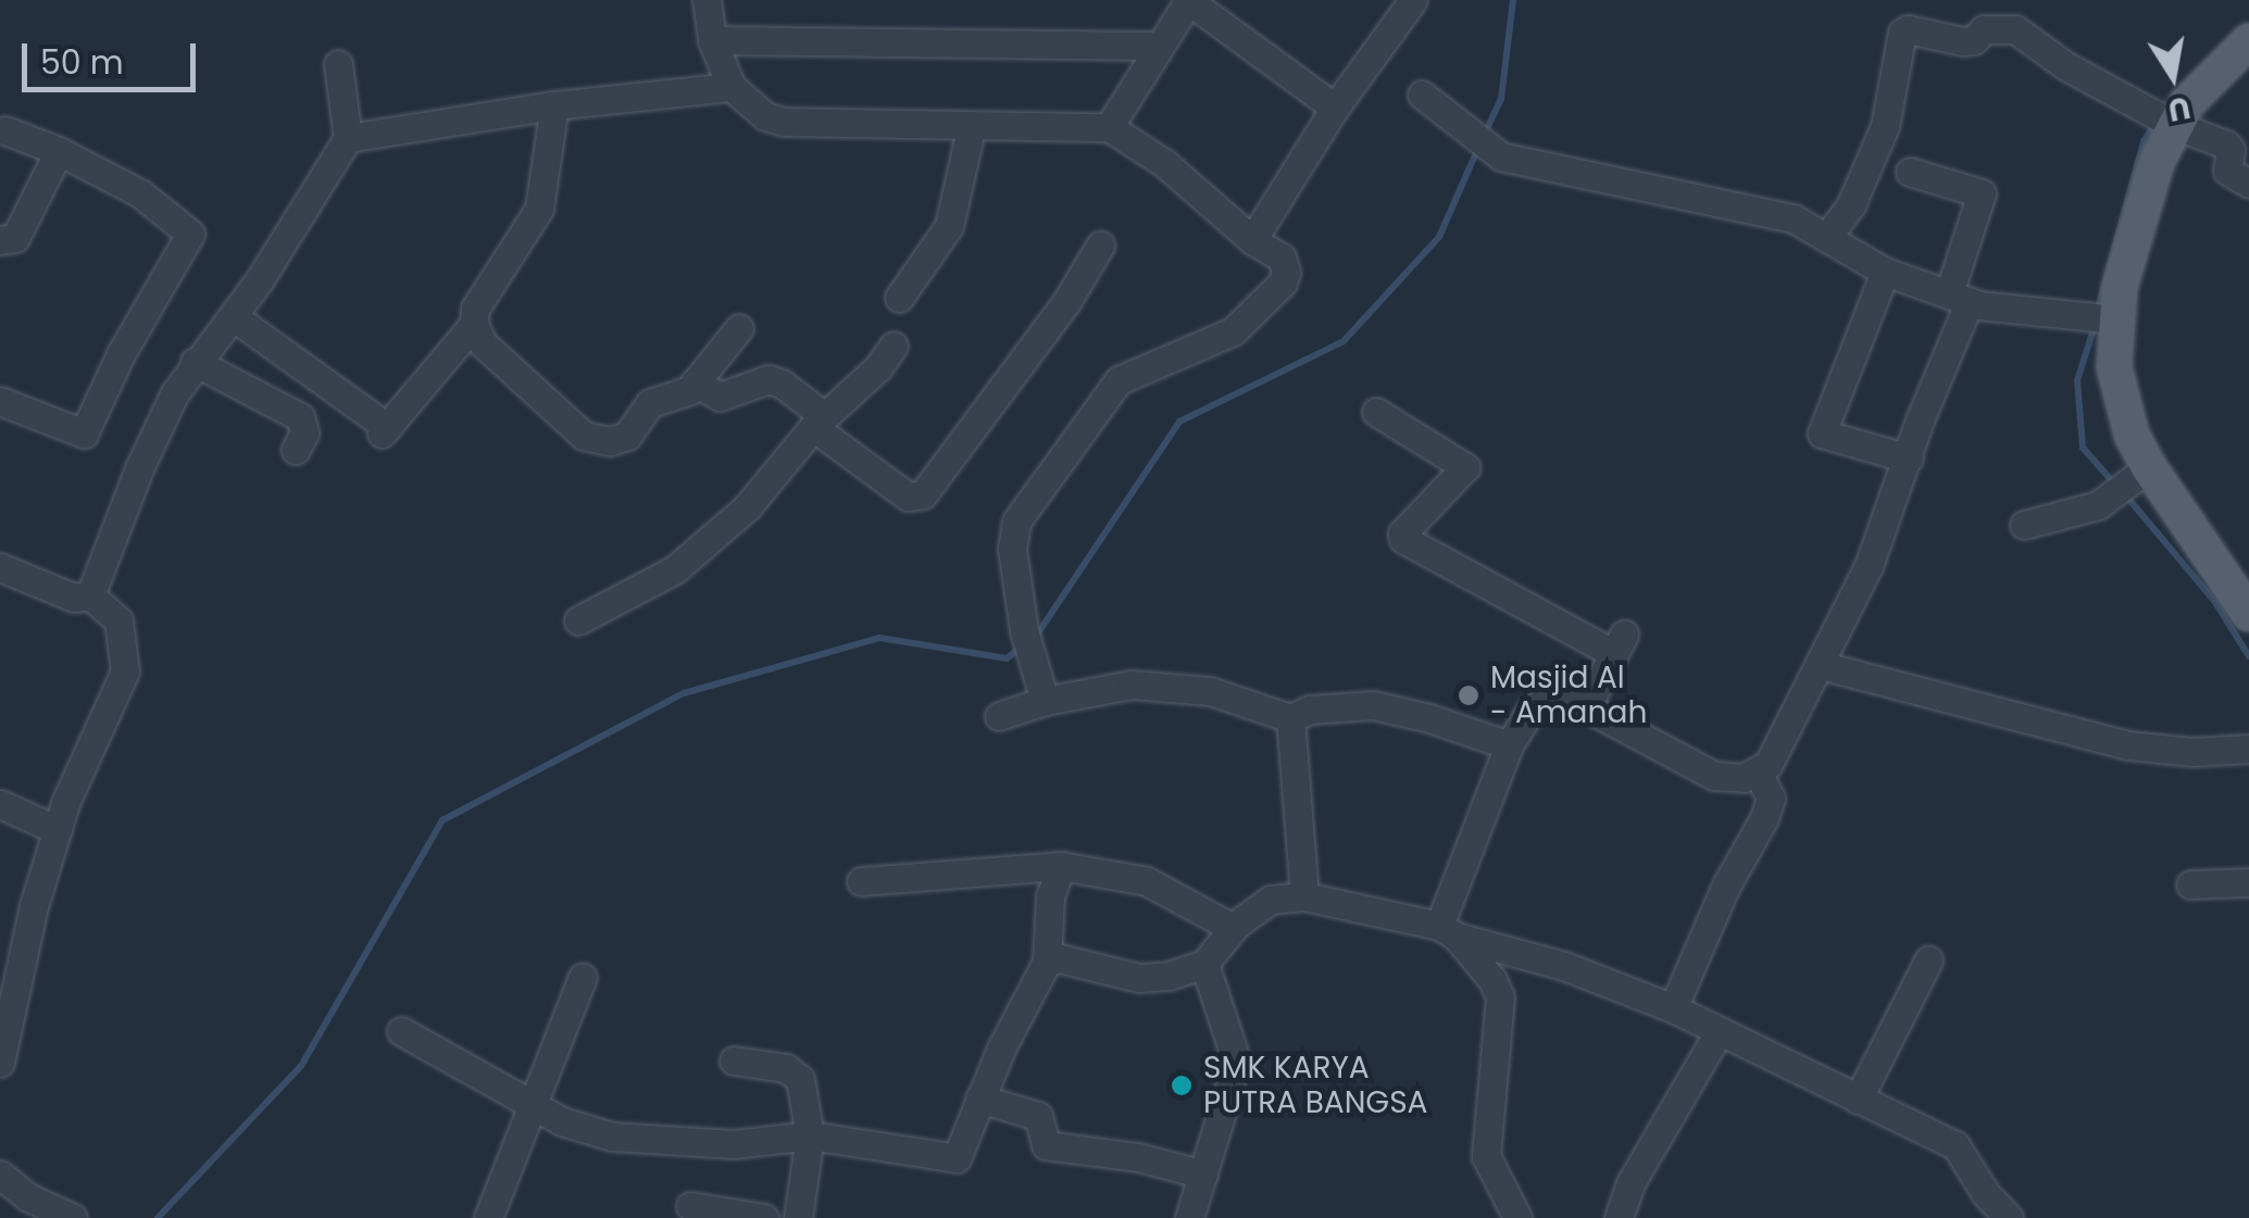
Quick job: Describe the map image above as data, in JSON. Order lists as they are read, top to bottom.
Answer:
{
  "places": ["Masjid Al - Amanah", "SMK KARYA PUTRA BANGSA"],
  "scale_bar": "50 m",
  "north": "bottom"
}
